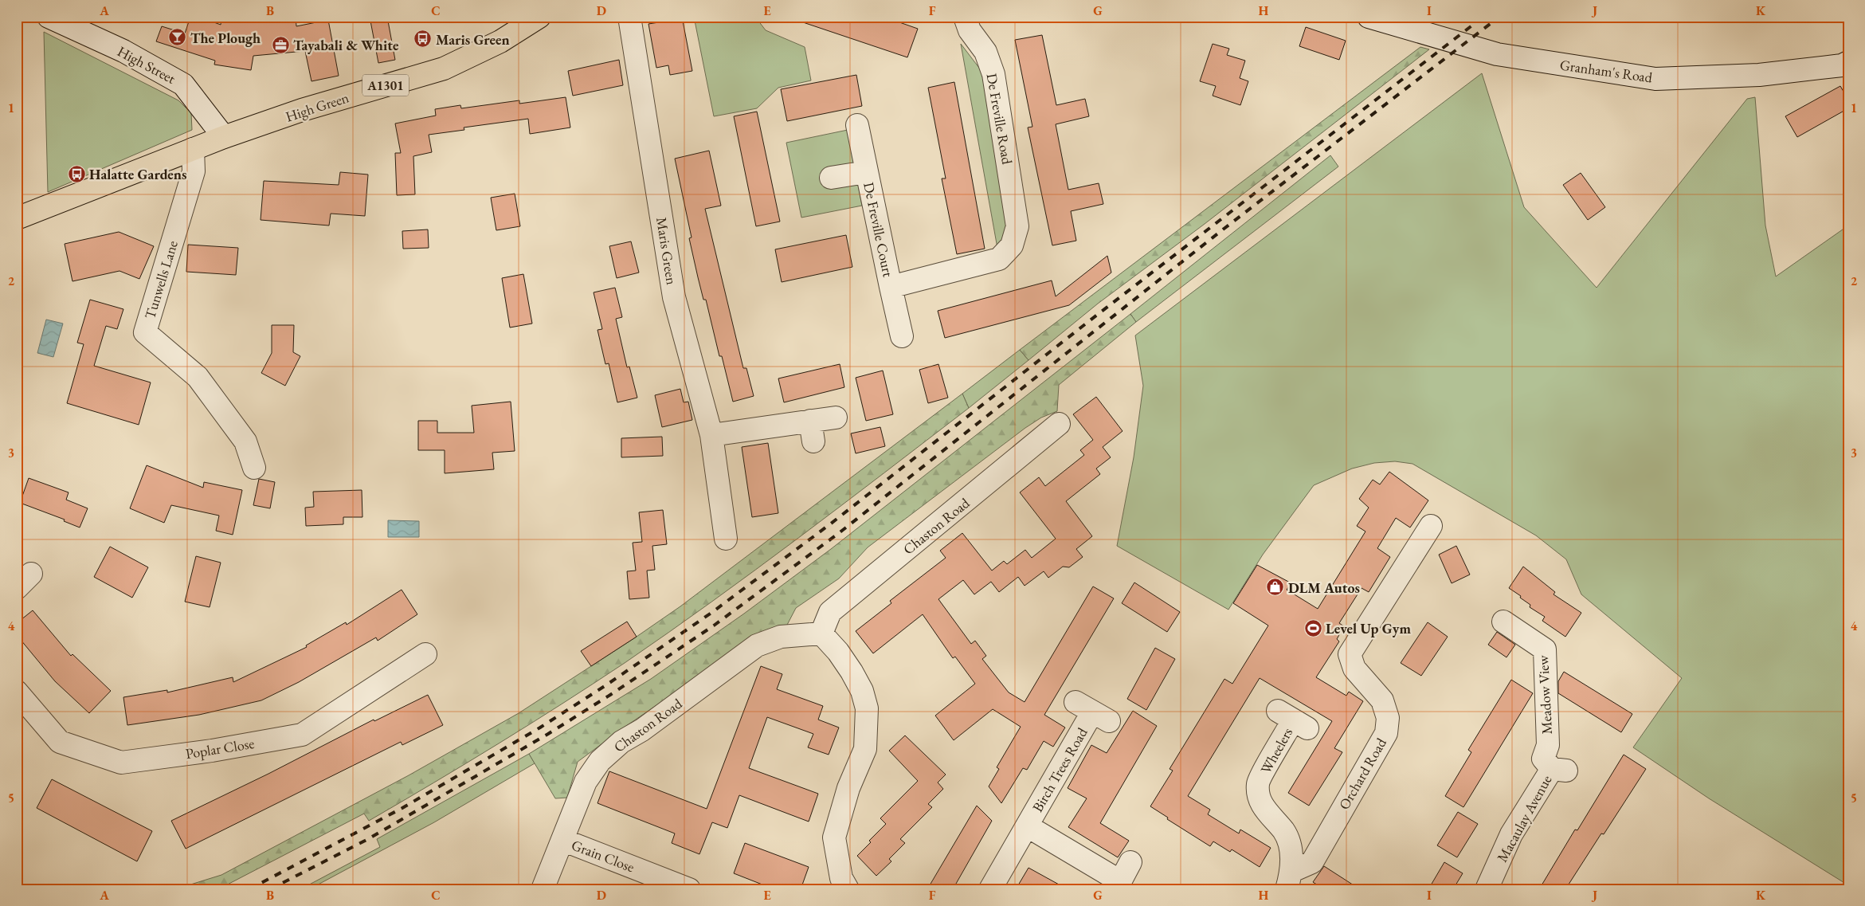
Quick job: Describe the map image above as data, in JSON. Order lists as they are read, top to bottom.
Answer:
{
  "streets": {
    "main road": ["A1301", "High Green"],
    "street": [
      "High Street",
      "Granham's Road",
      "De Freville Road",
      "De Freville Court",
      "Maris Green",
      "Tunwells Lane",
      "Chaston Road",
      "Meadow View",
      "Poplar Close",
      "Wheelers",
      "Birch Trees Road",
      "Orchard Road",
      "Macaulay Avenue",
      "Grain Close"
    ]
  },
  "crossings": [
    ["High Street", "A1301"],
    ["High Street", "High Green"],
    ["A1301", "High Green"],
    ["A1301", "Tunwells Lane"],
    ["De Freville Road", "De Freville Court"],
    ["Chaston Road", "Grain Close"],
    ["Meadow View", "Macaulay Avenue"],
    ["Wheelers", "Orchard Road"]
  ],
  "places": {
    "bar": ["The Plough"],
    "bus stop": ["Maris Green", "Halatte Gardens"],
    "office": ["Tayabali & White"],
    "shop": ["DLM Autos"],
    "sports": ["Level Up Gym"]
  },
  "grid": {
    "columns": [
      "A",
      "B",
      "C",
      "D",
      "E",
      "F",
      "G",
      "H",
      "I",
      "J",
      "K"
    ],
    "rows": [
      "1",
      "2",
      "3",
      "4",
      "5"
    ]
  }
}
